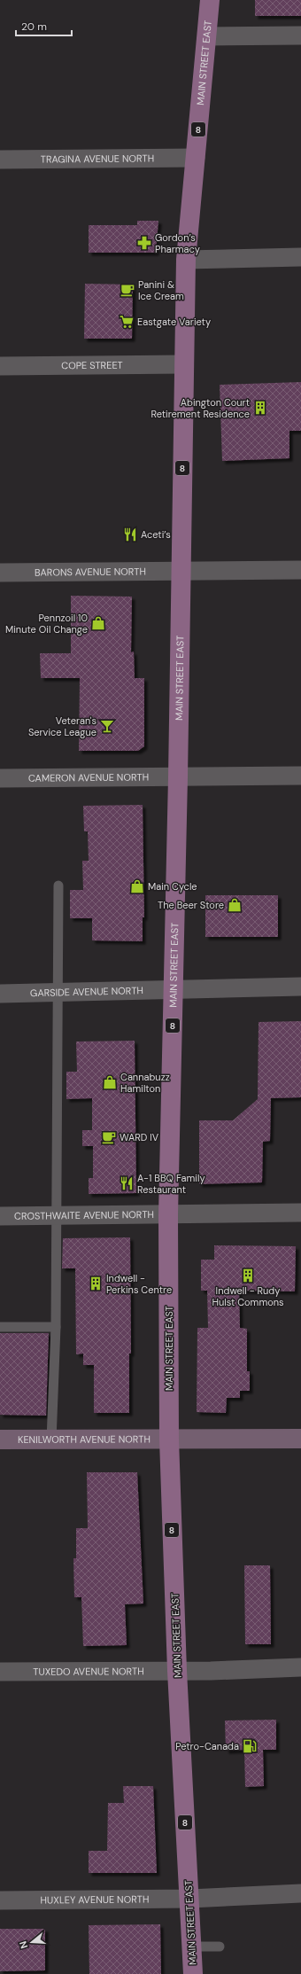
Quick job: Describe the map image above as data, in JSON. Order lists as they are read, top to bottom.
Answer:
{
  "streets": {
    "main road": ["MAIN STREET EAST", "8", "KENILWORTH AVENUE NORTH"],
    "street": [
      "TRAGINA AVENUE NORTH",
      "COPE STREET",
      "BARONS AVENUE NORTH",
      "CAMERON AVENUE NORTH",
      "GARSIDE AVENUE NORTH",
      "CROSTHWAITE AVENUE NORTH",
      "TUXEDO AVENUE NORTH",
      "HUXLEY AVENUE NORTH"
    ]
  },
  "crossings": [
    ["MAIN STREET EAST", "TRAGINA AVENUE NORTH"],
    ["MAIN STREET EAST", "COPE STREET"],
    ["MAIN STREET EAST", "BARONS AVENUE NORTH"],
    ["MAIN STREET EAST", "CAMERON AVENUE NORTH"],
    ["MAIN STREET EAST", "GARSIDE AVENUE NORTH"],
    ["MAIN STREET EAST", "CROSTHWAITE AVENUE NORTH"],
    ["MAIN STREET EAST", "KENILWORTH AVENUE NORTH"],
    ["MAIN STREET EAST", "TUXEDO AVENUE NORTH"],
    ["MAIN STREET EAST", "HUXLEY AVENUE NORTH"]
  ],
  "places": {
    "pharmacy": ["Gordon’s Pharmacy"],
    "cafe": ["Panini & Ice Cream", "WARD IV"],
    "supermarket": ["Eastgate Variety"],
    "building": ["Abington Court Retirement Residence", "Indwell - Rudy Hulst Commons", "Indwell - Perkins Centre"],
    "restaurant": ["Aceti’s", "A-1 BBQ Family Restaurant"],
    "shop": [
      "Pennzoil 10 Minute Oil Change",
      "Main Cycle",
      "The Beer Store",
      "Cannabuzz Hamilton"
    ],
    "bar": ["Veteran's Service League"],
    "fuel station": ["Petro-Canada"]
  },
  "scale_bar": "20 m",
  "north": "left"
}
